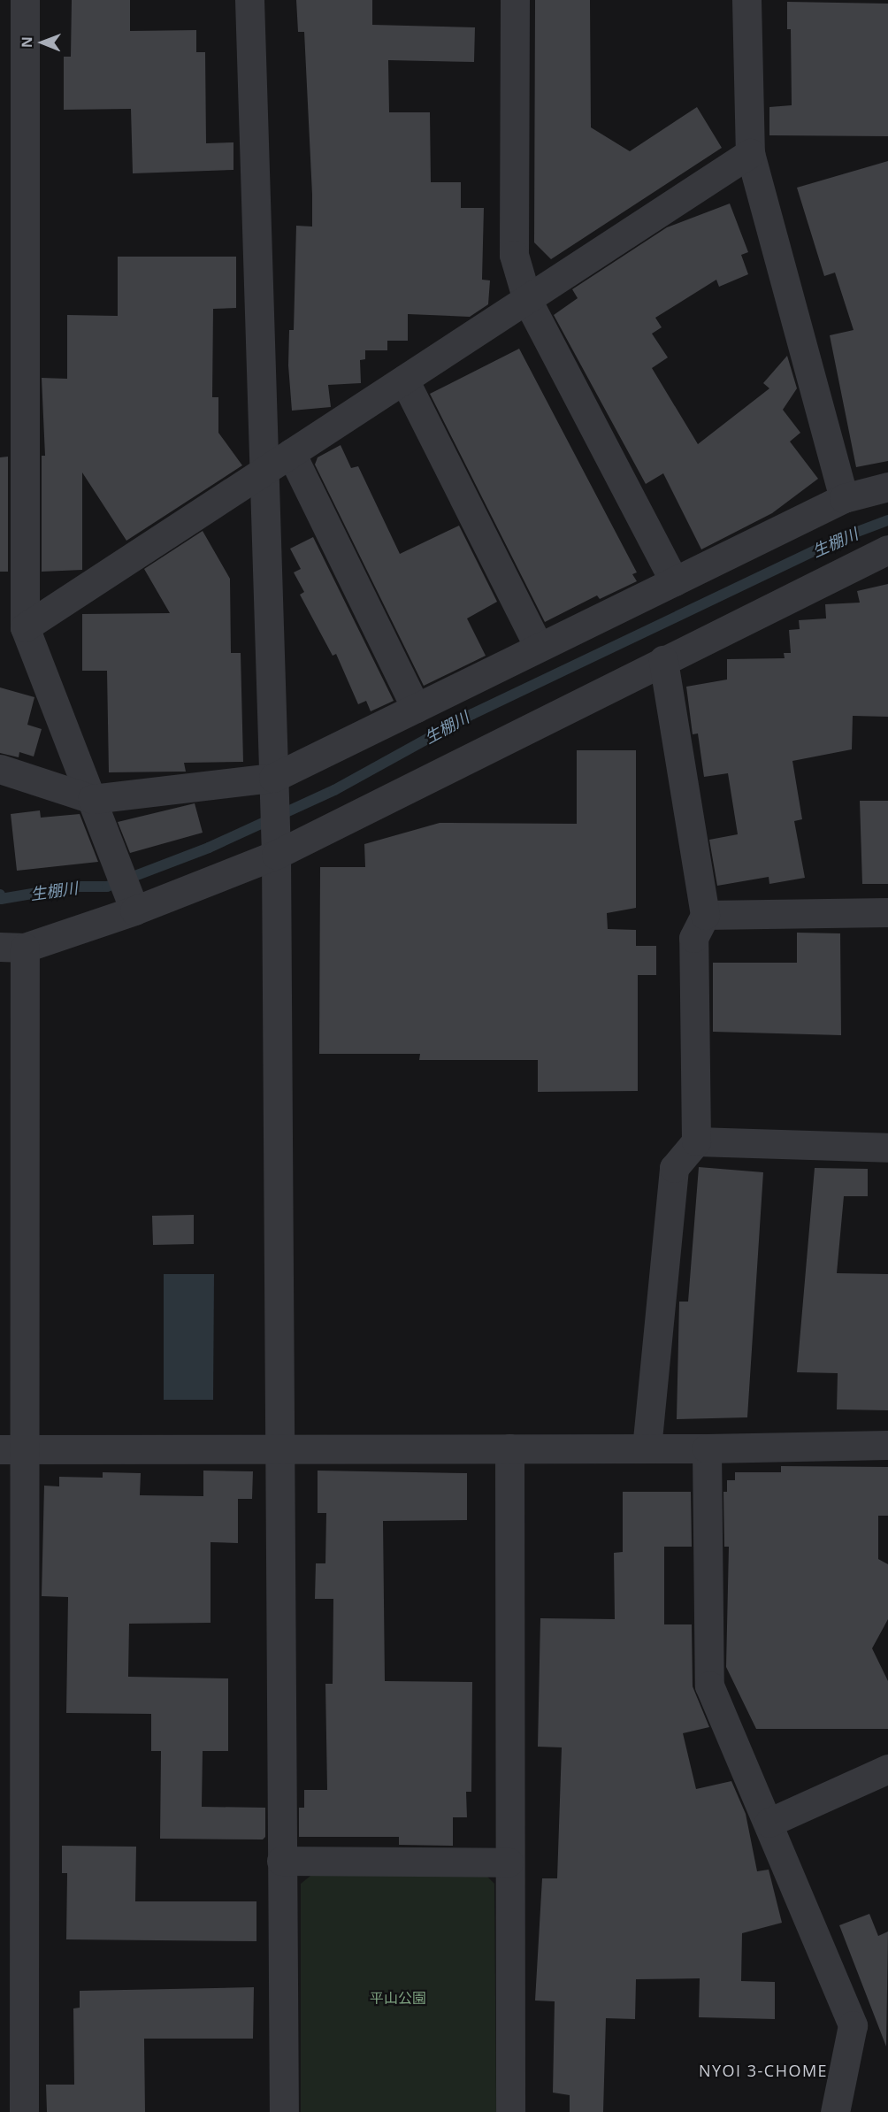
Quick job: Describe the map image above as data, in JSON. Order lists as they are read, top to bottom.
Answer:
{
  "districts": ["NYOI 3-CHOME"],
  "water": ["生棚川"],
  "parks": ["平山公園"],
  "north": "left"
}
